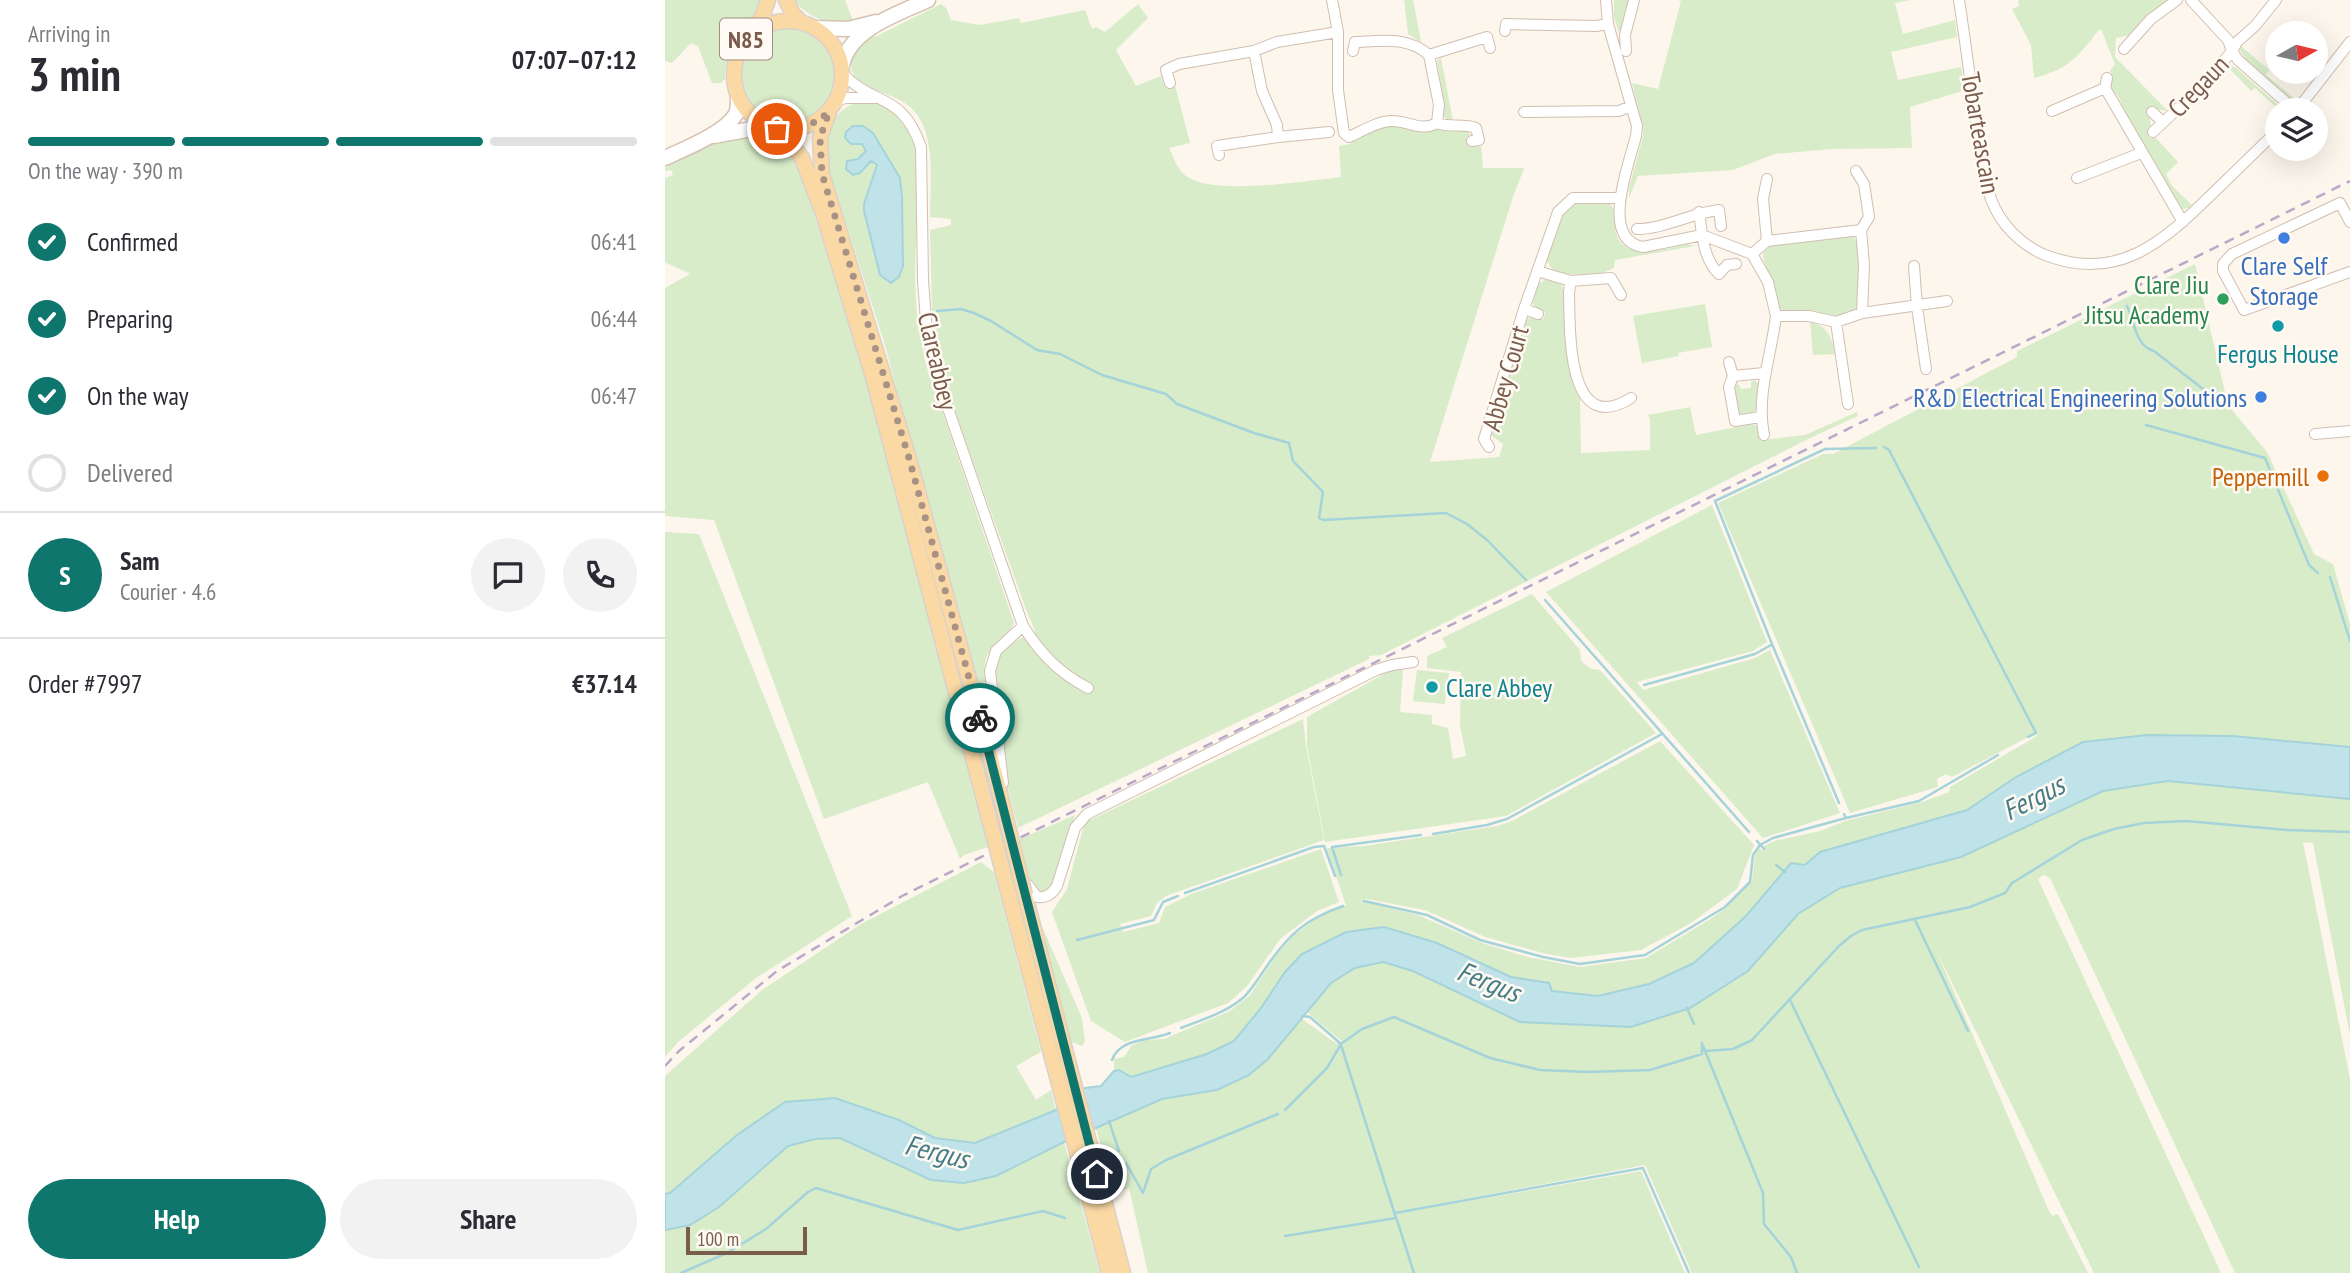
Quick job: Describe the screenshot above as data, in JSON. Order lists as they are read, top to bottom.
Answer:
{
  "streets": {
    "main road": ["N85"],
    "street": [
      "Cregaun",
      "Tobarteascain",
      "Clareabbey",
      "Abbey Court"
    ]
  },
  "crossings": [
    ["N85", "Clareabbey"]
  ],
  "water": ["Fergus"],
  "places": [
    "Clare Self Storage",
    "Clare Jiu Jitsu Academy",
    "Fergus House",
    "R&D Electrical Engineering Solutions",
    "Peppermill",
    "Clare Abbey"
  ],
  "scale_bar": "100 m",
  "north": "right",
  "page": {
    "heading": ["3 min", "Arriving in", "07:07–07:12"],
    "panel": [
      "Sam",
      "Courier · 4.6",
      "Order #7997",
      "€37.14"
    ],
    "bar": "On the way · 390 m",
    "list": [
      ["Confirmed", "06:41"],
      ["Preparing", "06:44"],
      ["On the way", "06:47"],
      "Delivered"
    ],
    "round": "S",
    "buttons": ["Help", "Share"],
    "scale": "100 m"
  }
}
